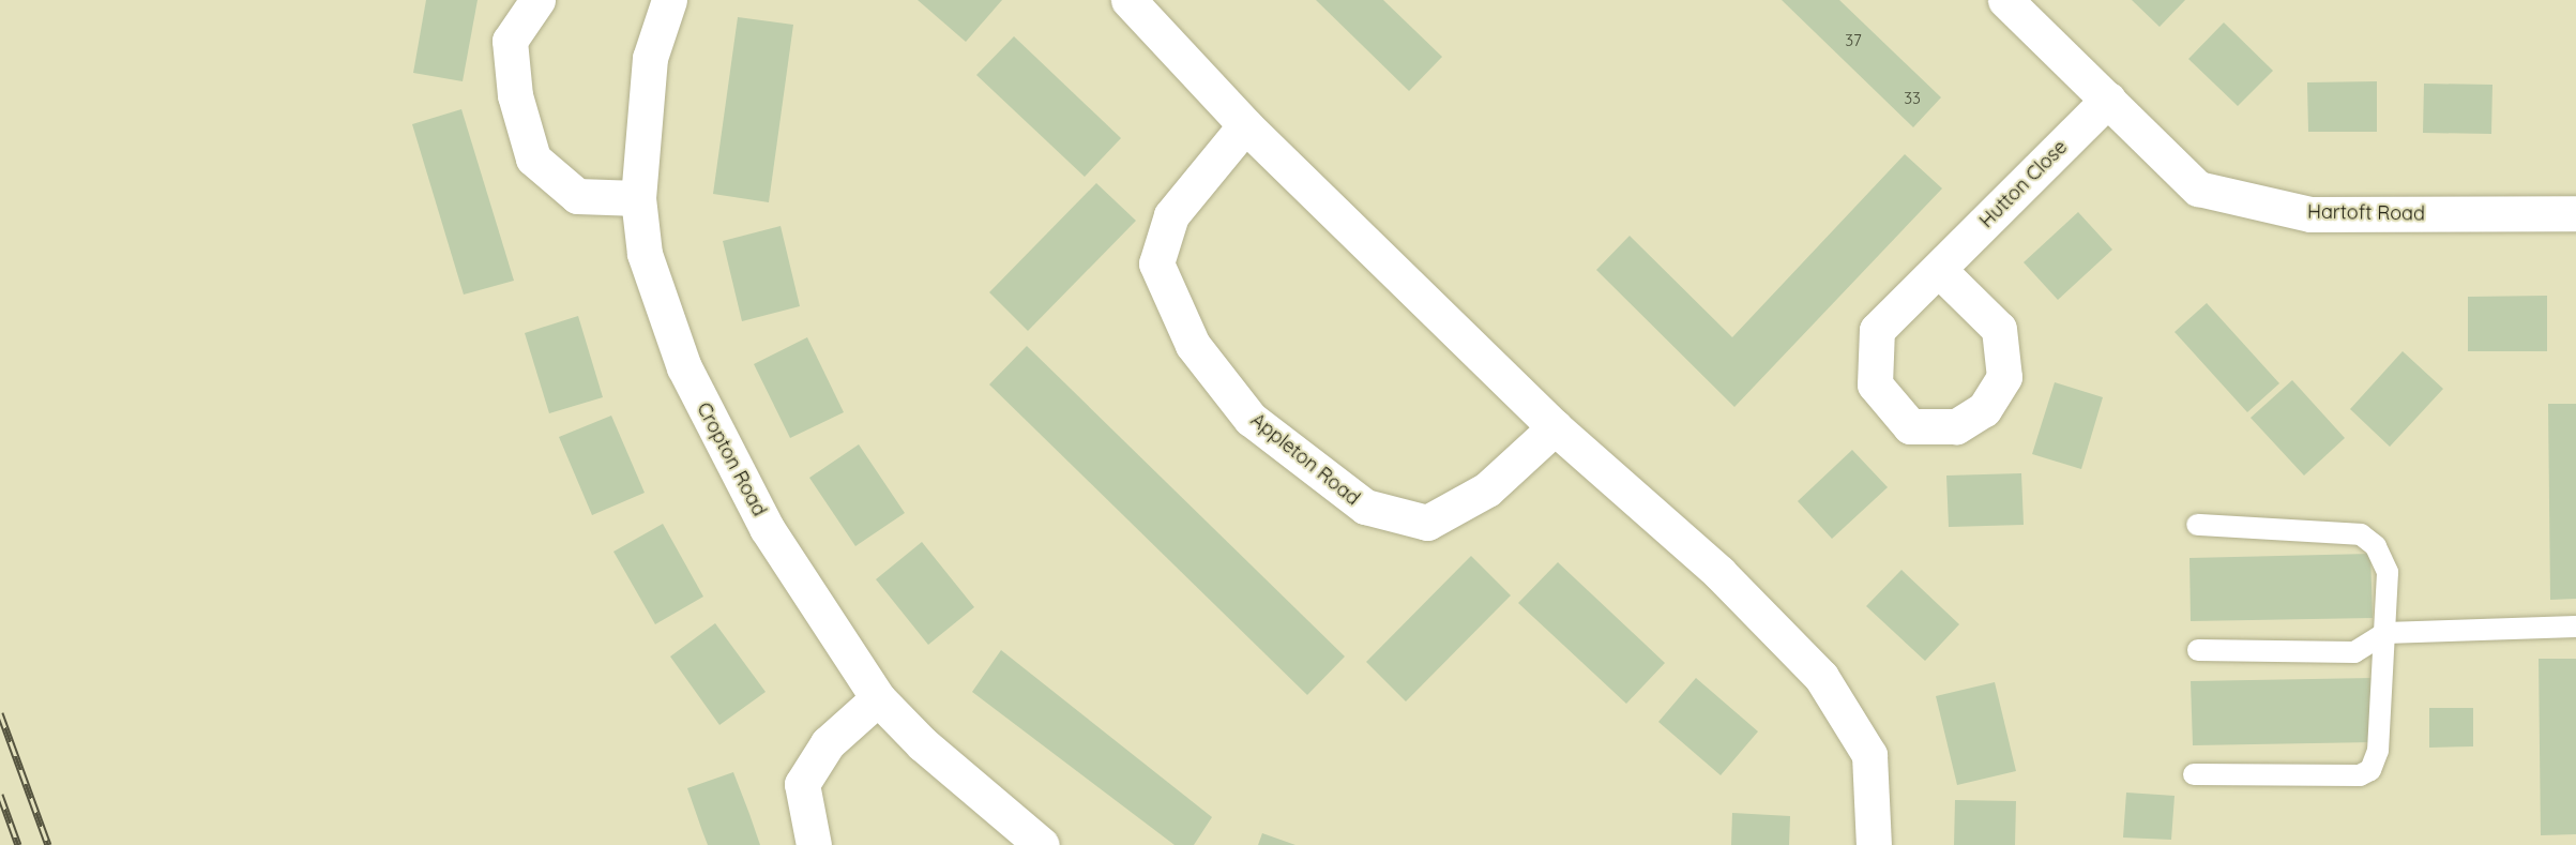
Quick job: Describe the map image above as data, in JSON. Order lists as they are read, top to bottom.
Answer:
{
  "streets": {
    "street": [
      "Hutton Close",
      "Hartoft Road",
      "Cropton Road",
      "Appleton Road"
    ]
  },
  "crossings": [
    ["Hutton Close", "Hartoft Road"]
  ],
  "house_numbers": ["37", "33"]
}
